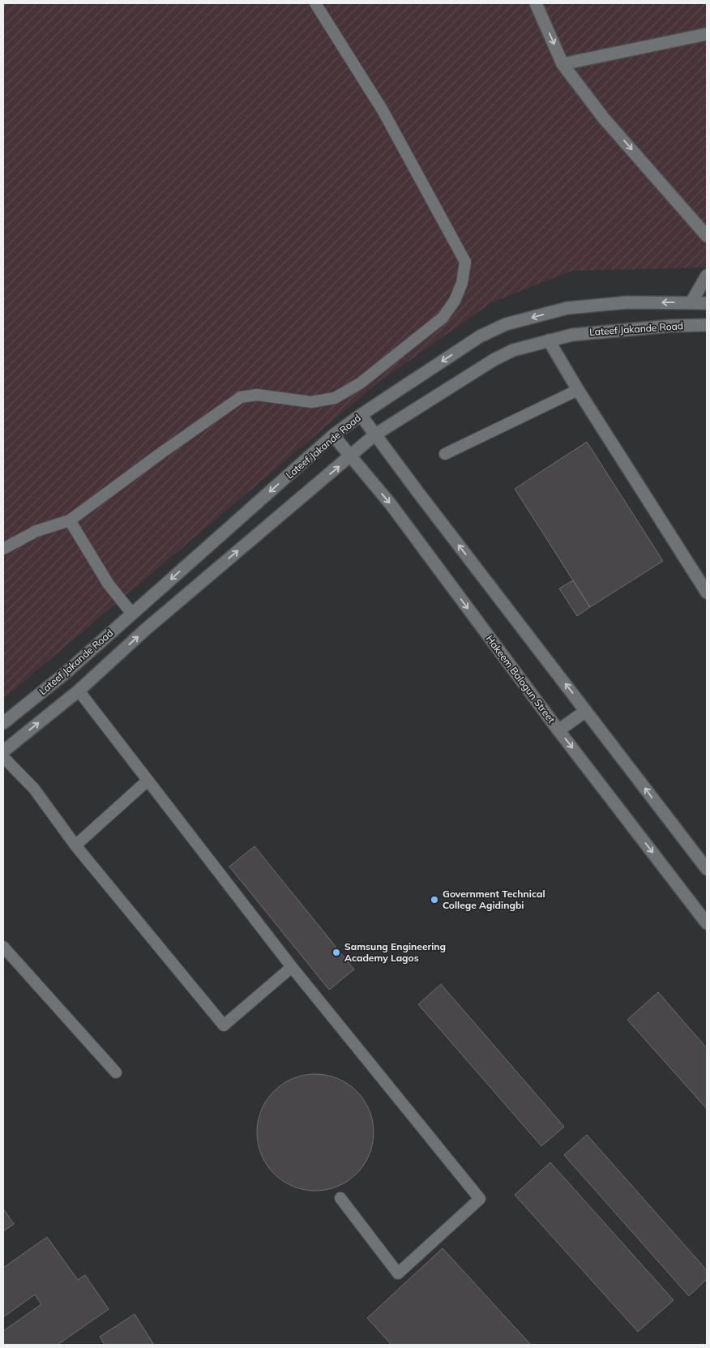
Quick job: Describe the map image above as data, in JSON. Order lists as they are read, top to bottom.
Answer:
{
  "streets": {
    "street": ["Lateef Jakande Road", "Hakeem Balogun Street"]
  },
  "crossings": [
    ["Lateef Jakande Road", "Hakeem Balogun Street"]
  ],
  "places": ["Government Technical College Agidingbi", "Samsung Engineering Academy Lagos"]
}
